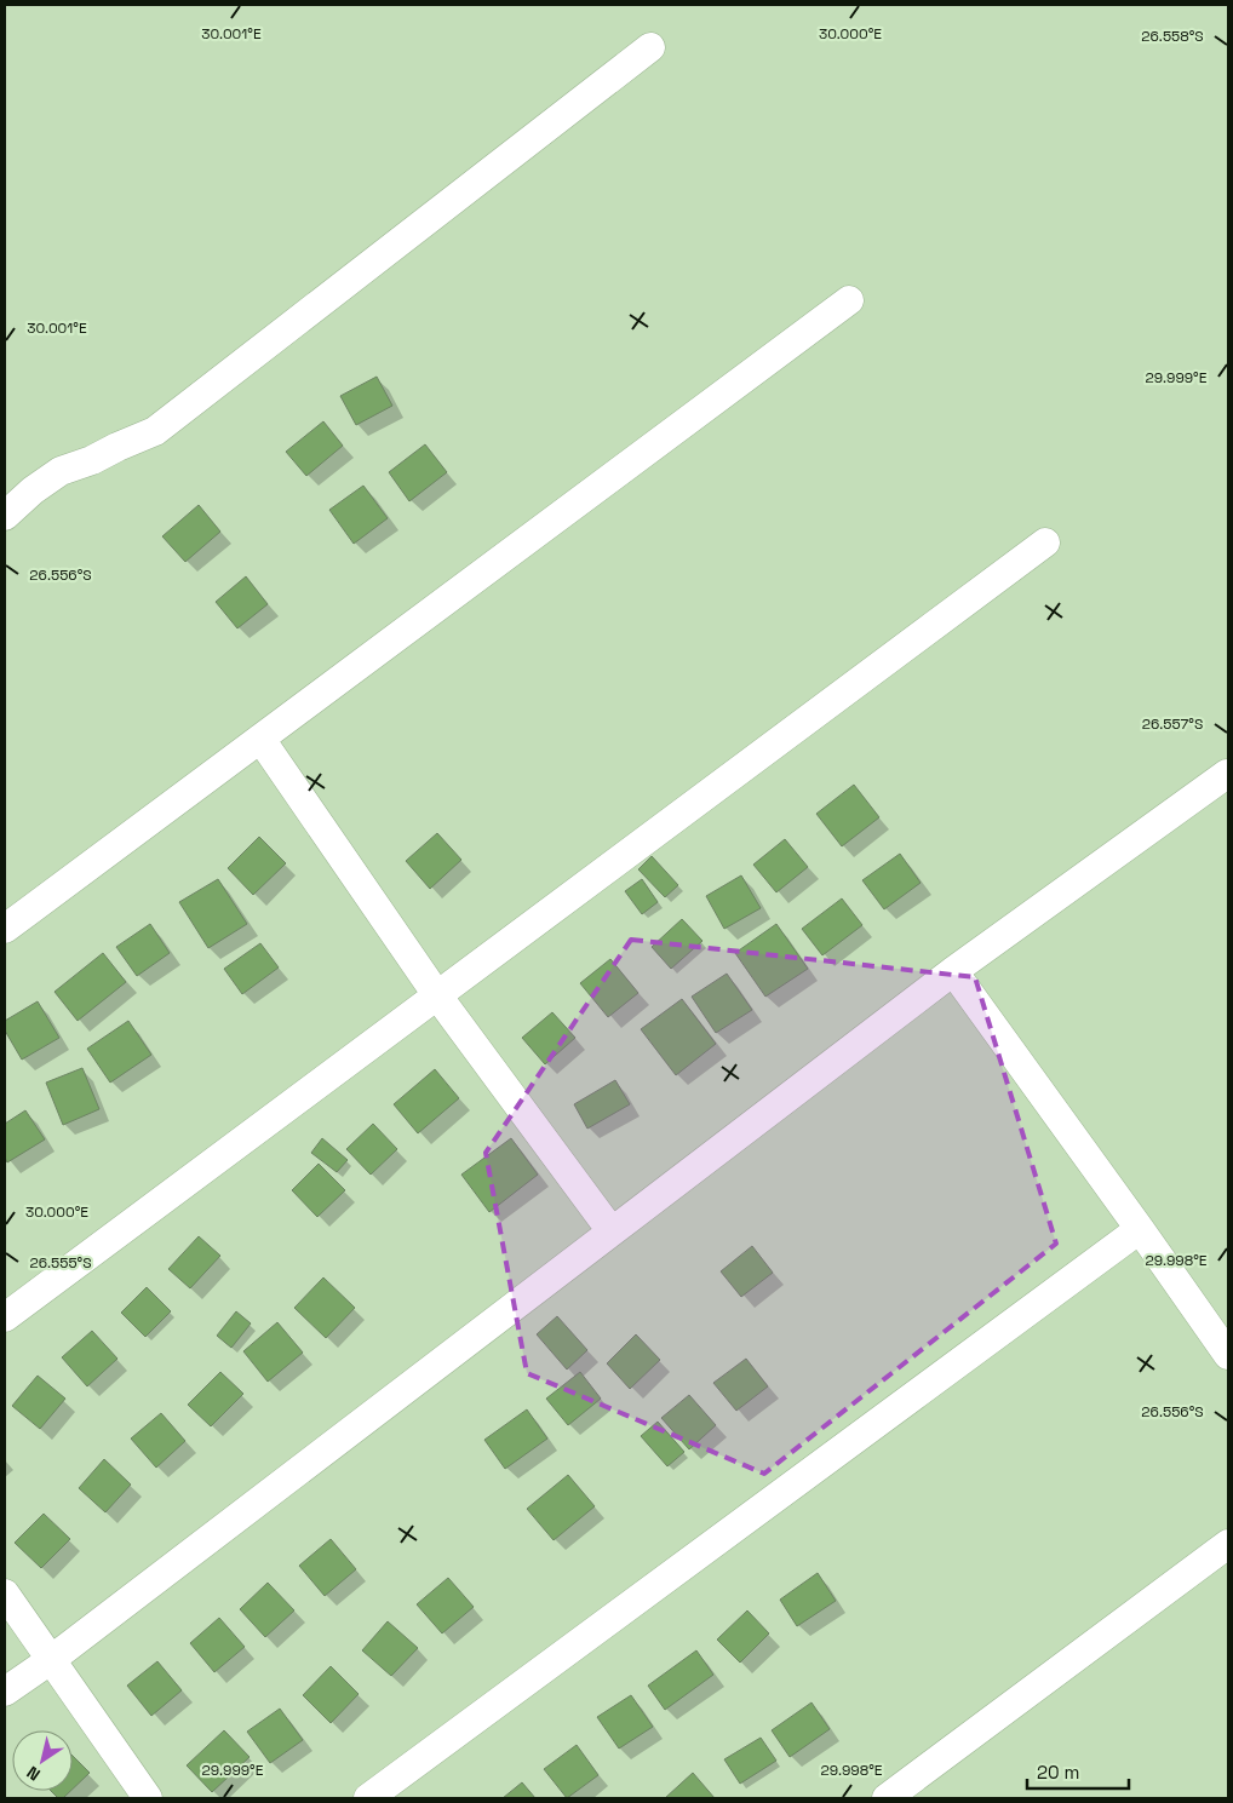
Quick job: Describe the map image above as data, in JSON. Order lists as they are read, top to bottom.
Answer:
{
  "scale_bar": "20 m",
  "north": "bottom left",
  "coordinates": [
    "30.001°E",
    "30.000°E",
    "26.558°S",
    "29.999°E",
    "26.556°S",
    "26.557°S",
    "29.998°E",
    "26.555°S"
  ]
}
